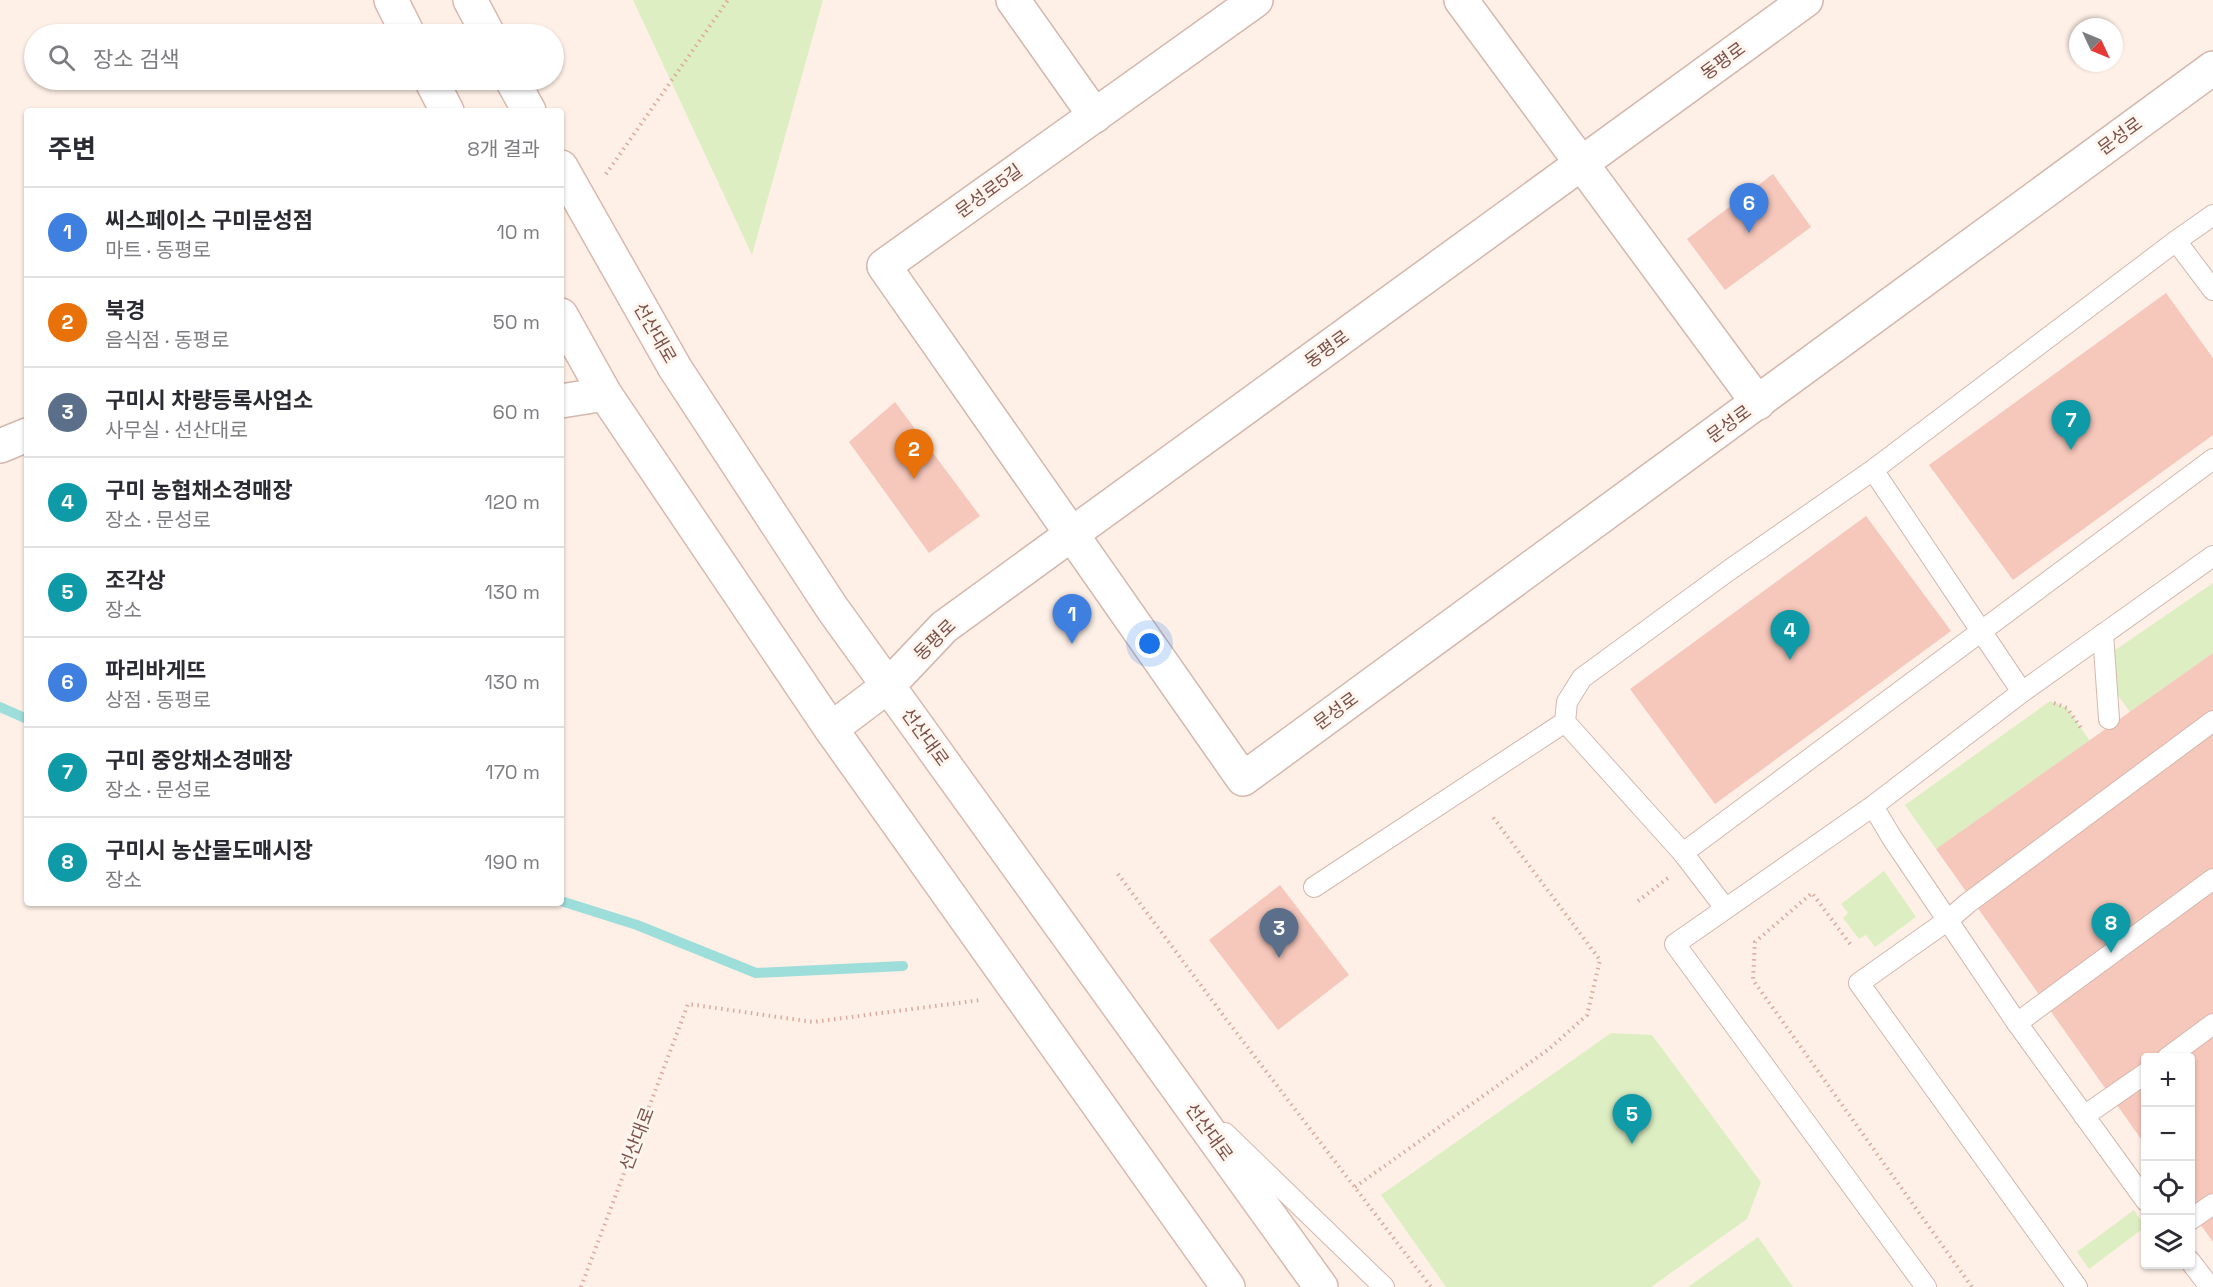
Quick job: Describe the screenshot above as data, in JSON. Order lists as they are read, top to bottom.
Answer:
{
  "streets": {
    "street": [
      "동평로",
      "문성로",
      "문성로5길",
      "선산대로"
    ]
  },
  "crossings": [
    ["동평로", "문성로"],
    ["동평로", "문성로5길"],
    ["동평로", "선산대로"],
    ["문성로", "문성로5길"]
  ],
  "north": "bottom right",
  "page": {
    "search": "장소 검색",
    "heading": ["주변", "8개 결과"],
    "pins": [
      "6",
      "7",
      "2",
      "1",
      "4",
      "8",
      "3",
      "5"
    ],
    "list": [
      {
        "mark": "1",
        "name": "씨스페이스 구미문성점",
        "note": "마트 · 동평로",
        "value": "10 m"
      },
      {
        "mark": "2",
        "name": "북경",
        "note": "음식점 · 동평로",
        "value": "50 m"
      },
      {
        "mark": "3",
        "name": "구미시 차량등록사업소",
        "note": "사무실 · 선산대로",
        "value": "60 m"
      },
      {
        "mark": "4",
        "name": "구미 농협채소경매장",
        "note": "장소 · 문성로",
        "value": "120 m"
      },
      {
        "mark": "5",
        "name": "조각상",
        "note": "장소",
        "value": "130 m"
      },
      {
        "mark": "6",
        "name": "파리바게뜨",
        "note": "상점 · 동평로",
        "value": "130 m"
      },
      {
        "mark": "7",
        "name": "구미 중앙채소경매장",
        "note": "장소 · 문성로",
        "value": "170 m"
      },
      {
        "mark": "8",
        "name": "구미시 농산물도매시장",
        "note": "장소",
        "value": "190 m"
      }
    ],
    "map_buttons": ["+", "−"]
  }
}
